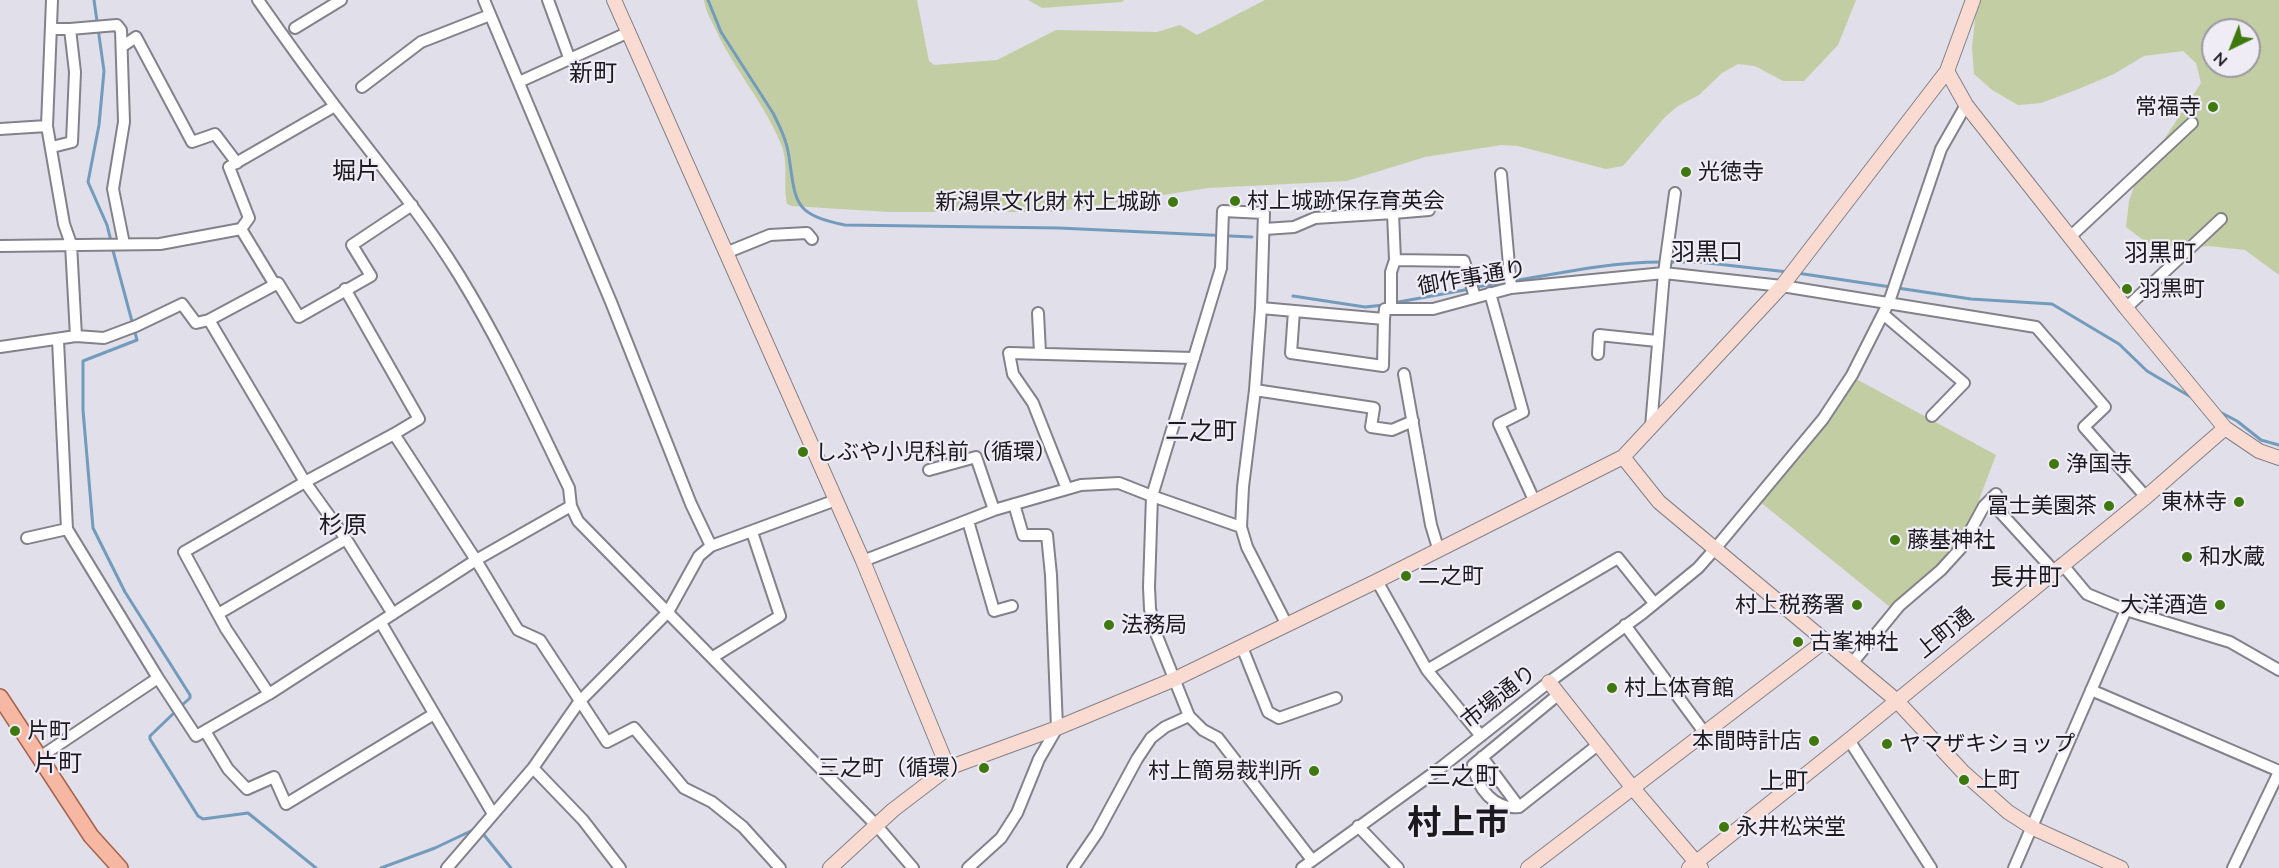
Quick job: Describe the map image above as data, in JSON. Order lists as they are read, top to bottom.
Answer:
{
  "streets": {
    "street": ["御作事通り", "上町通", "市場通り"]
  },
  "crossings": [
    ["御作事通り", "上町通"],
    ["御作事通り", "市場通り"]
  ],
  "districts": [
    "新町",
    "堀片",
    "羽黒口",
    "羽黒町",
    "二之町",
    "杉原",
    "長井町",
    "片町",
    "三之町",
    "上町",
    "村上市"
  ],
  "places": [
    "常福寺",
    "光徳寺",
    "村上城跡保存育英会",
    "新潟県文化財 村上城跡",
    "羽黒町",
    "しぶや小児科前（循環）",
    "浄国寺",
    "東林寺",
    "冨士美園茶",
    "藤基神社",
    "和水蔵",
    "二之町",
    "村上税務署",
    "大洋酒造",
    "法務局",
    "古峯神社",
    "村上体育館",
    "片町",
    "本間時計店",
    "ヤマザキショップ",
    "三之町（循環）",
    "村上簡易裁判所",
    "上町",
    "永井松栄堂"
  ],
  "north": "bottom left"
}
